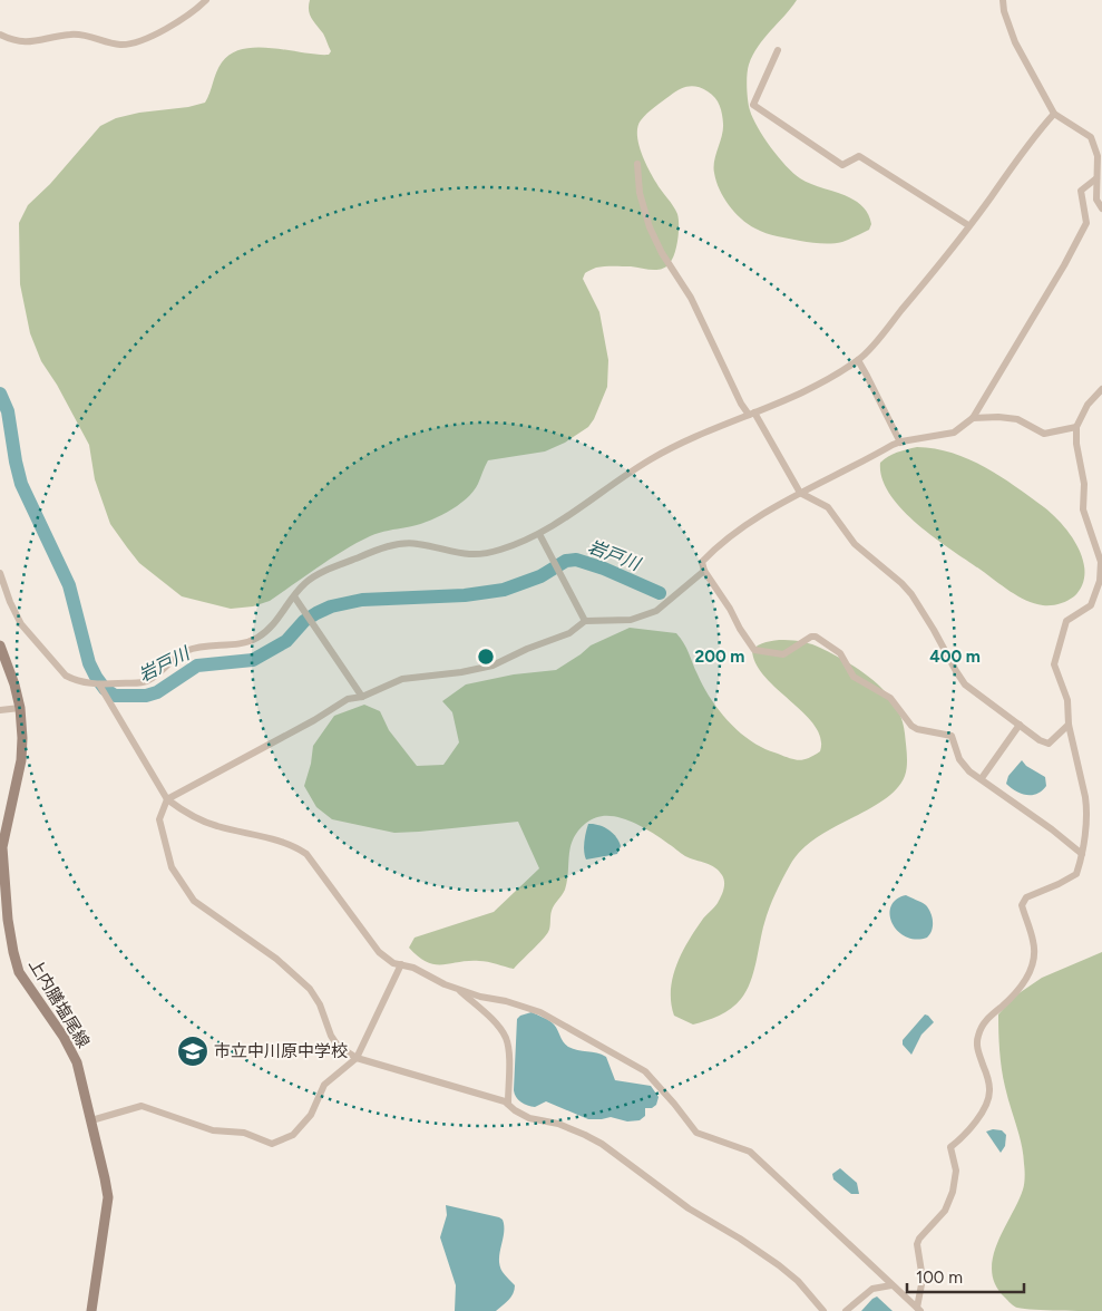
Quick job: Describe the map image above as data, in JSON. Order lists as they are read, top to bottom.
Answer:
{
  "streets": {
    "main road": ["上内膳塩尾線"]
  },
  "water": ["岩戸川"],
  "places": {
    "school or university": ["市立中川原中学校"]
  },
  "scale_bar": "100 m",
  "rings": ["200 m", "400 m"]
}
